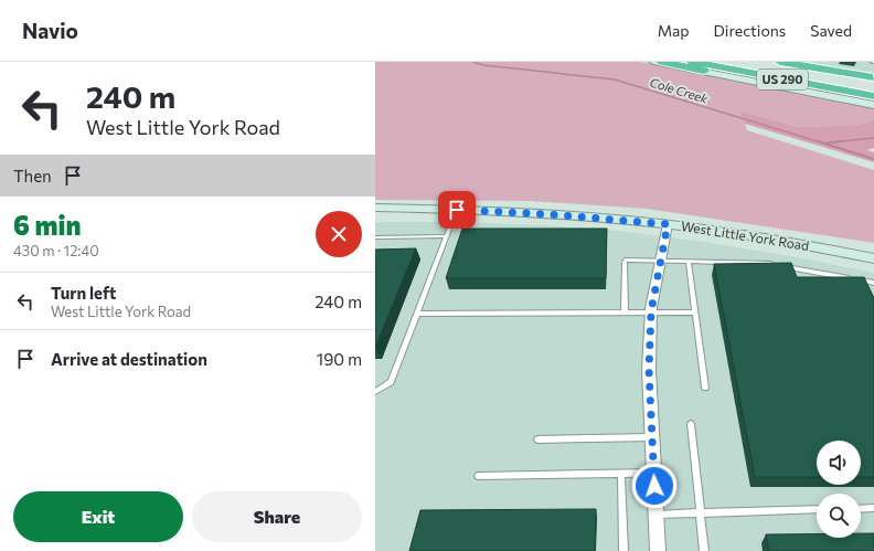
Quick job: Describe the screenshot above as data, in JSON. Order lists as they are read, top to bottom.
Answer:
{
  "streets": {
    "highway": ["US 290"],
    "main road": ["West Little York Road"]
  },
  "water": ["Cole Creek"],
  "page": {
    "header": "Navio",
    "nav": ["Map", "Directions", "Saved"],
    "turn": ["240 m", "West Little York Road"],
    "then": "Then",
    "heading": ["6 min", "430 m · 12:40"],
    "list": [
      {
        "name": "Turn left",
        "note": "West Little York Road",
        "value": "240 m"
      },
      {
        "name": "Arrive at destination",
        "value": "190 m"
      }
    ],
    "buttons": ["Exit", "Share"]
  }
}
